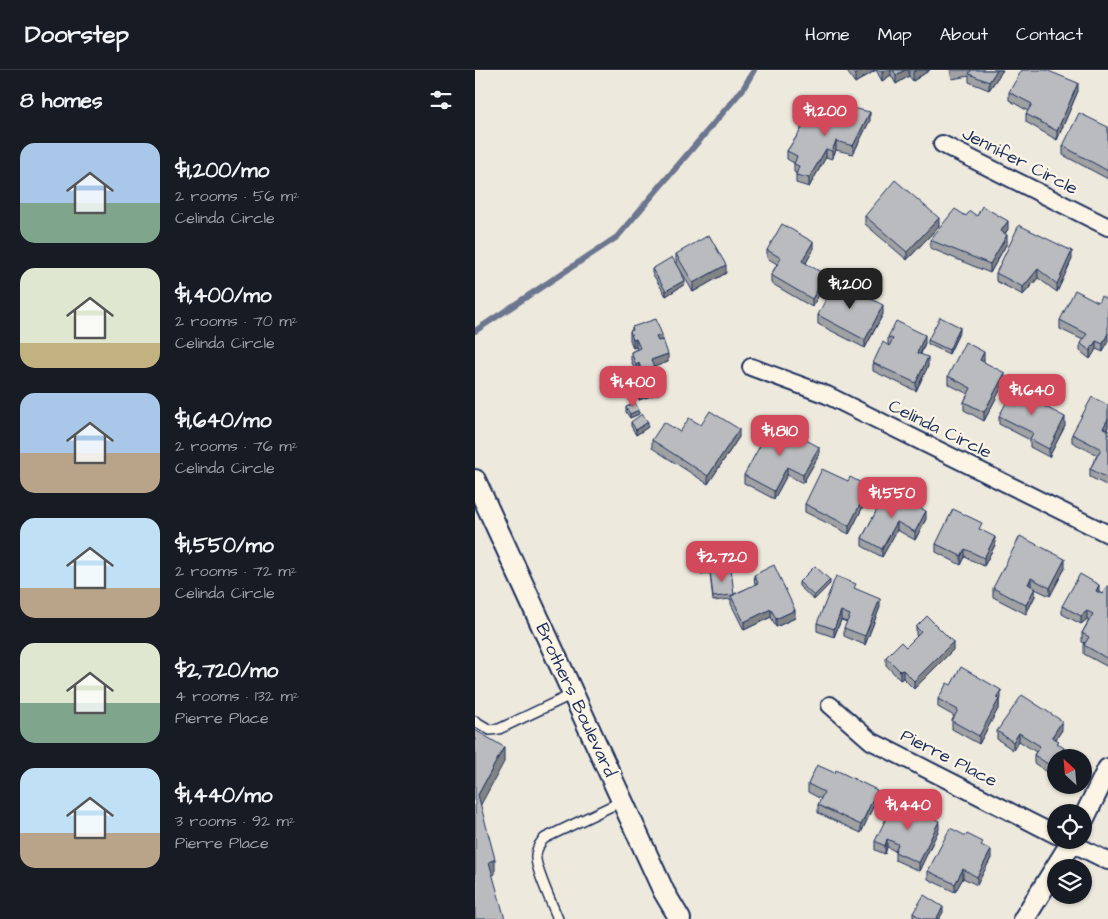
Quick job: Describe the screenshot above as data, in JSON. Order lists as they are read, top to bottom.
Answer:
{
  "streets": {
    "street": [
      "Jennifer Circle",
      "Celinda Circle",
      "Brothers Boulevard",
      "Pierre Place"
    ]
  },
  "north": "top left",
  "page": {
    "header": "Doorstep",
    "nav": [
      "Home",
      "Map",
      "About",
      "Contact"
    ],
    "heading": "8 homes",
    "price": [
      "$1,200",
      "$1,200",
      "$1,400",
      "$1,640",
      "$1,810",
      "$1,550",
      "$2,720",
      "$1,440"
    ],
    "list": [
      {
        "name": "$1,200/mo",
        "note": "2 rooms · 56 m² · Celinda Circle"
      },
      {
        "name": "$1,400/mo",
        "note": "2 rooms · 70 m² · Celinda Circle"
      },
      {
        "name": "$1,640/mo",
        "note": "2 rooms · 76 m² · Celinda Circle"
      },
      {
        "name": "$1,550/mo",
        "note": "2 rooms · 72 m² · Celinda Circle"
      },
      {
        "name": "$2,720/mo",
        "note": "4 rooms · 132 m² · Pierre Place"
      },
      {
        "name": "$1,440/mo",
        "note": "3 rooms · 92 m² · Pierre Place"
      }
    ]
  }
}
